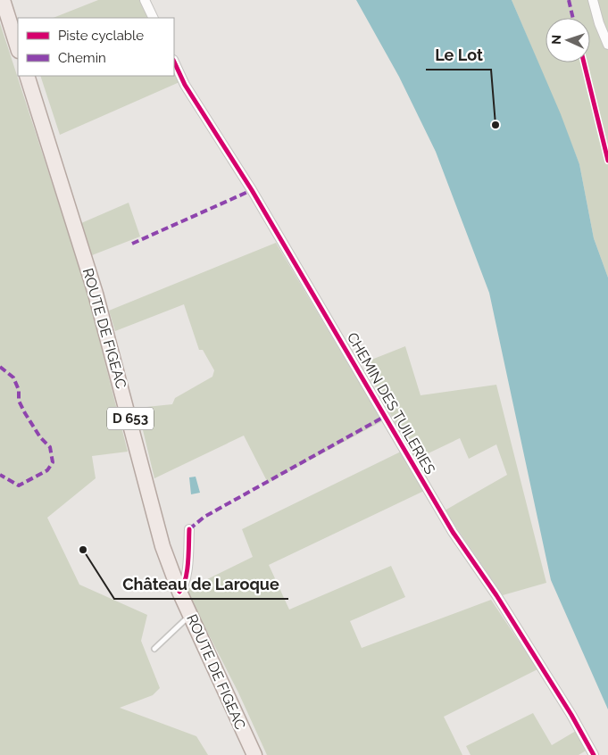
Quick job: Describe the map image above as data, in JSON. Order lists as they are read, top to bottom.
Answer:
{
  "streets": {
    "main road": ["ROUTE DE FIGEAC", "D 653"],
    "street": ["CHEMIN DES TUILERIES"]
  },
  "places": ["Le Lot", "Château de Laroque"],
  "legend": ["Piste cyclable", "Chemin"],
  "north": "left"
}
